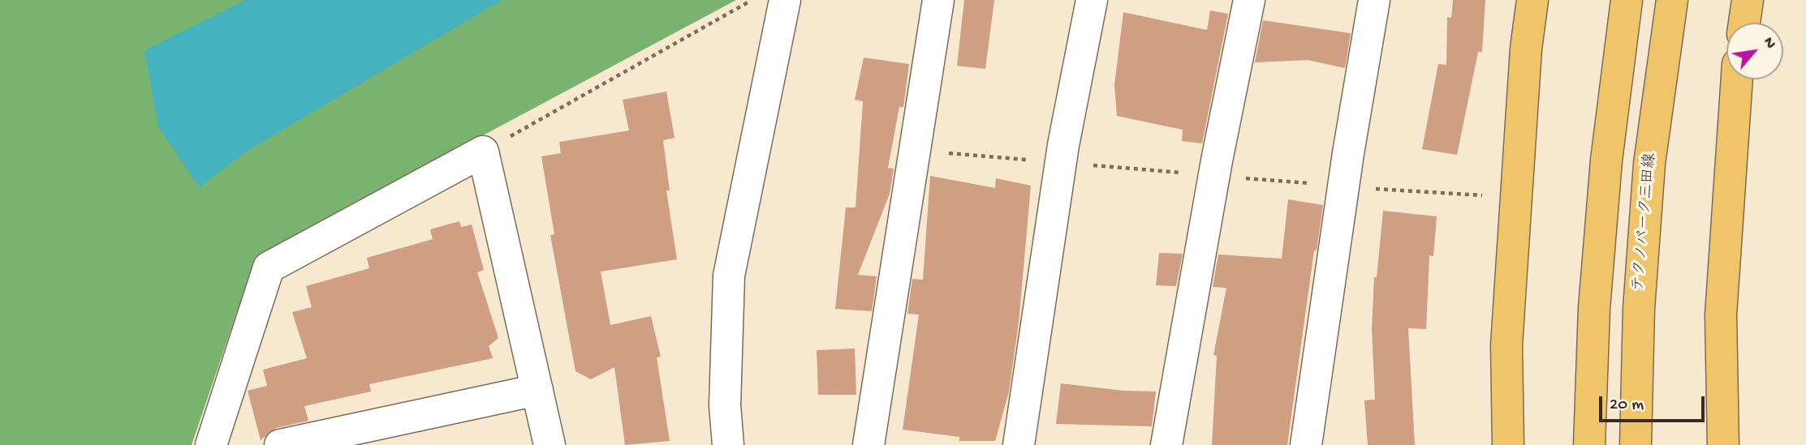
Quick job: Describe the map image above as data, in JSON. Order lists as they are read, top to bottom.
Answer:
{
  "streets": {
    "main road": ["テクノパーク三田線"]
  },
  "scale_bar": "20 m",
  "north": "top right"
}
